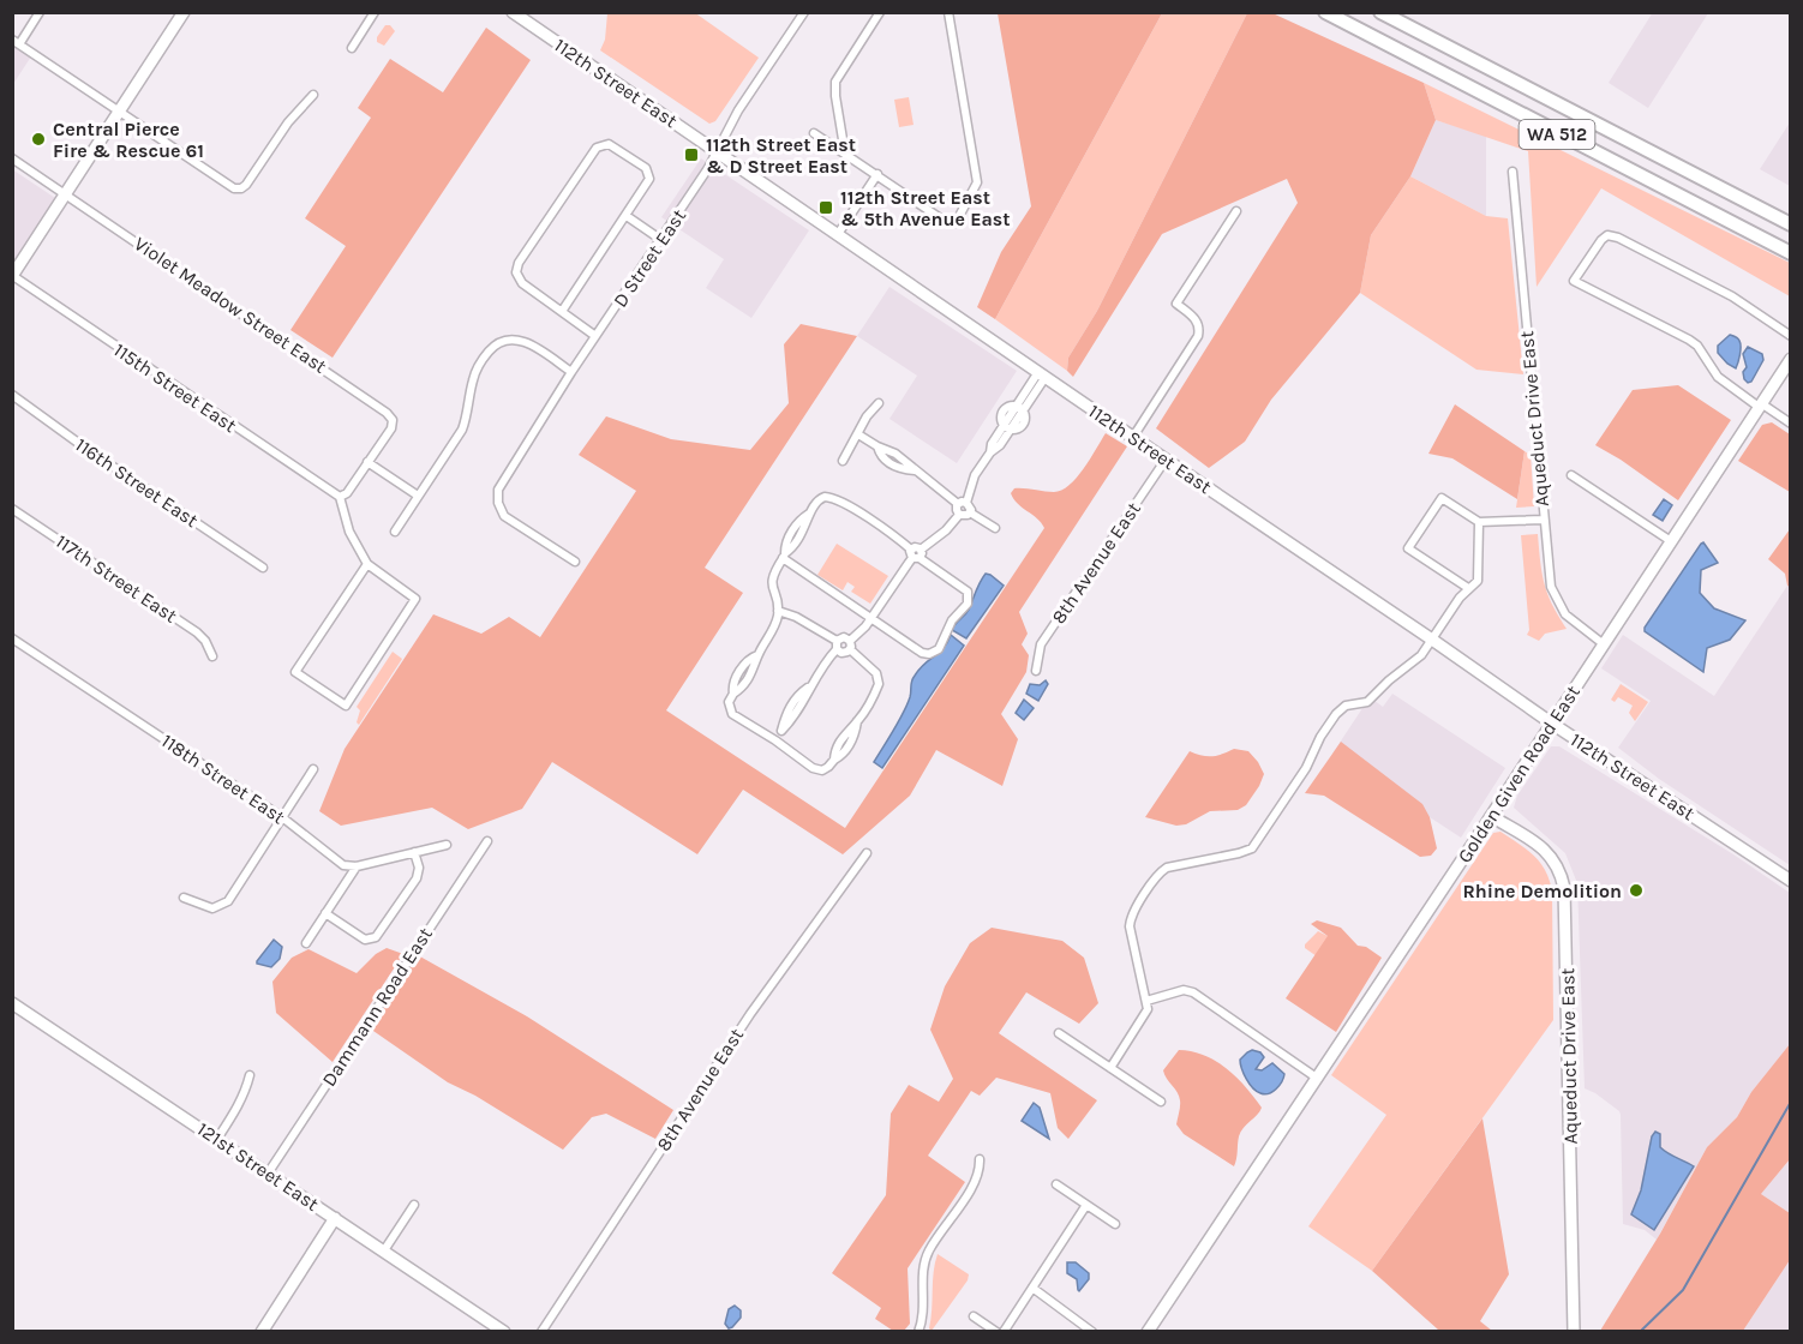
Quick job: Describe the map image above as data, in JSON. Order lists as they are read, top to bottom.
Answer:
{
  "streets": {
    "highway": ["WA 512"],
    "street": [
      "112th Street East",
      "D Street East",
      "Violet Meadow Street East",
      "115th Street East",
      "Aqueduct Drive East",
      "116th Street East",
      "8th Avenue East",
      "117th Street East",
      "Golden Given Road East",
      "118th Street East",
      "Dammann Road East",
      "121st Street East"
    ]
  },
  "crossings": [
    ["112th Street East", "D Street East"],
    ["112th Street East", "8th Avenue East"],
    ["112th Street East", "Golden Given Road East"],
    ["Aqueduct Drive East", "Golden Given Road East"],
    ["Dammann Road East", "121st Street East"]
  ],
  "places": {
    "other": ["Central Pierce Fire & Rescue 61", "Rhine Demolition"],
    "transit": ["112th Street East & D Street East", "112th Street East & 5th Avenue East"]
  }
}
